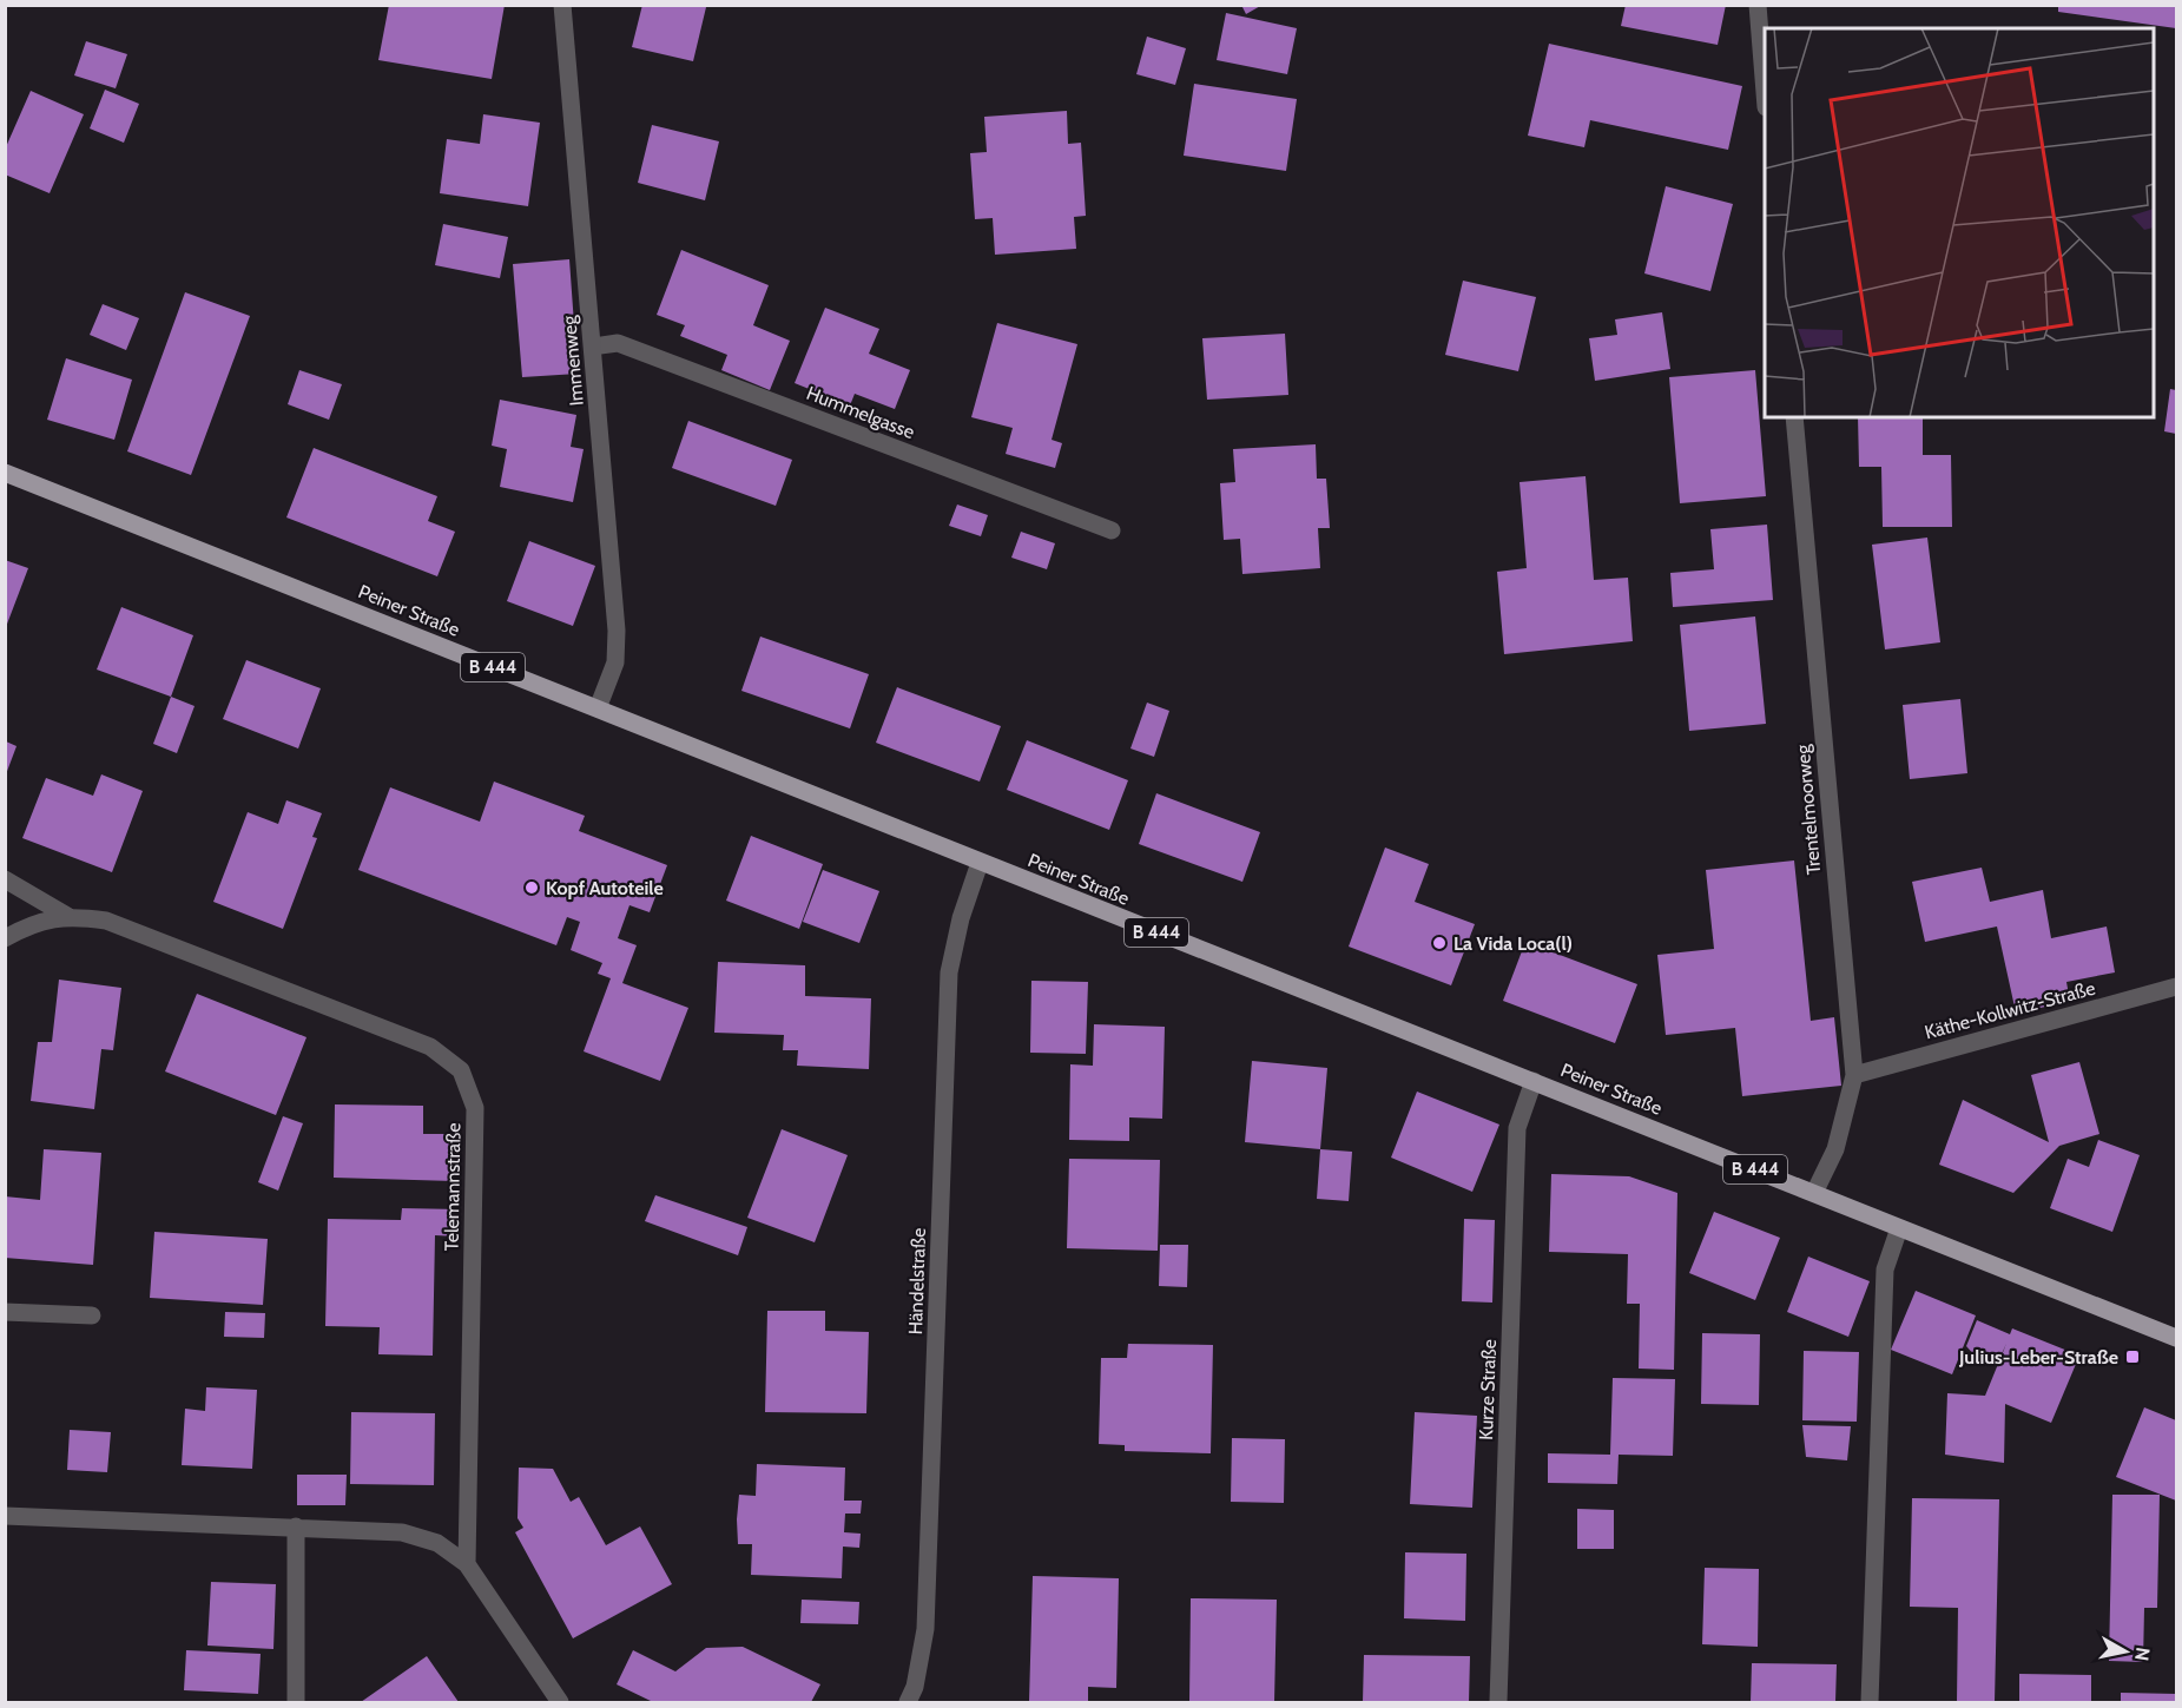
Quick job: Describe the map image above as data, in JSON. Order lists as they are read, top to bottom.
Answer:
{
  "streets": {
    "main road": ["Peiner Straße", "B 444"],
    "street": [
      "Immenweg",
      "Hummelgasse",
      "Trentelmoorweg",
      "Käthe-Kollwitz-Straße",
      "Telemannstraße",
      "Händelstraße",
      "Kurze Straße"
    ]
  },
  "crossings": [
    ["Immenweg", "Hummelgasse"],
    ["Immenweg", "Peiner Straße"],
    ["Peiner Straße", "Trentelmoorweg"],
    ["Peiner Straße", "Händelstraße"],
    ["Peiner Straße", "Kurze Straße"],
    ["Trentelmoorweg", "Käthe-Kollwitz-Straße"]
  ],
  "places": {
    "other": ["Kopf Autoteile", "La Vida Loca(l)"],
    "transit": ["Julius-Leber-Straße"]
  },
  "north": "right"
}
